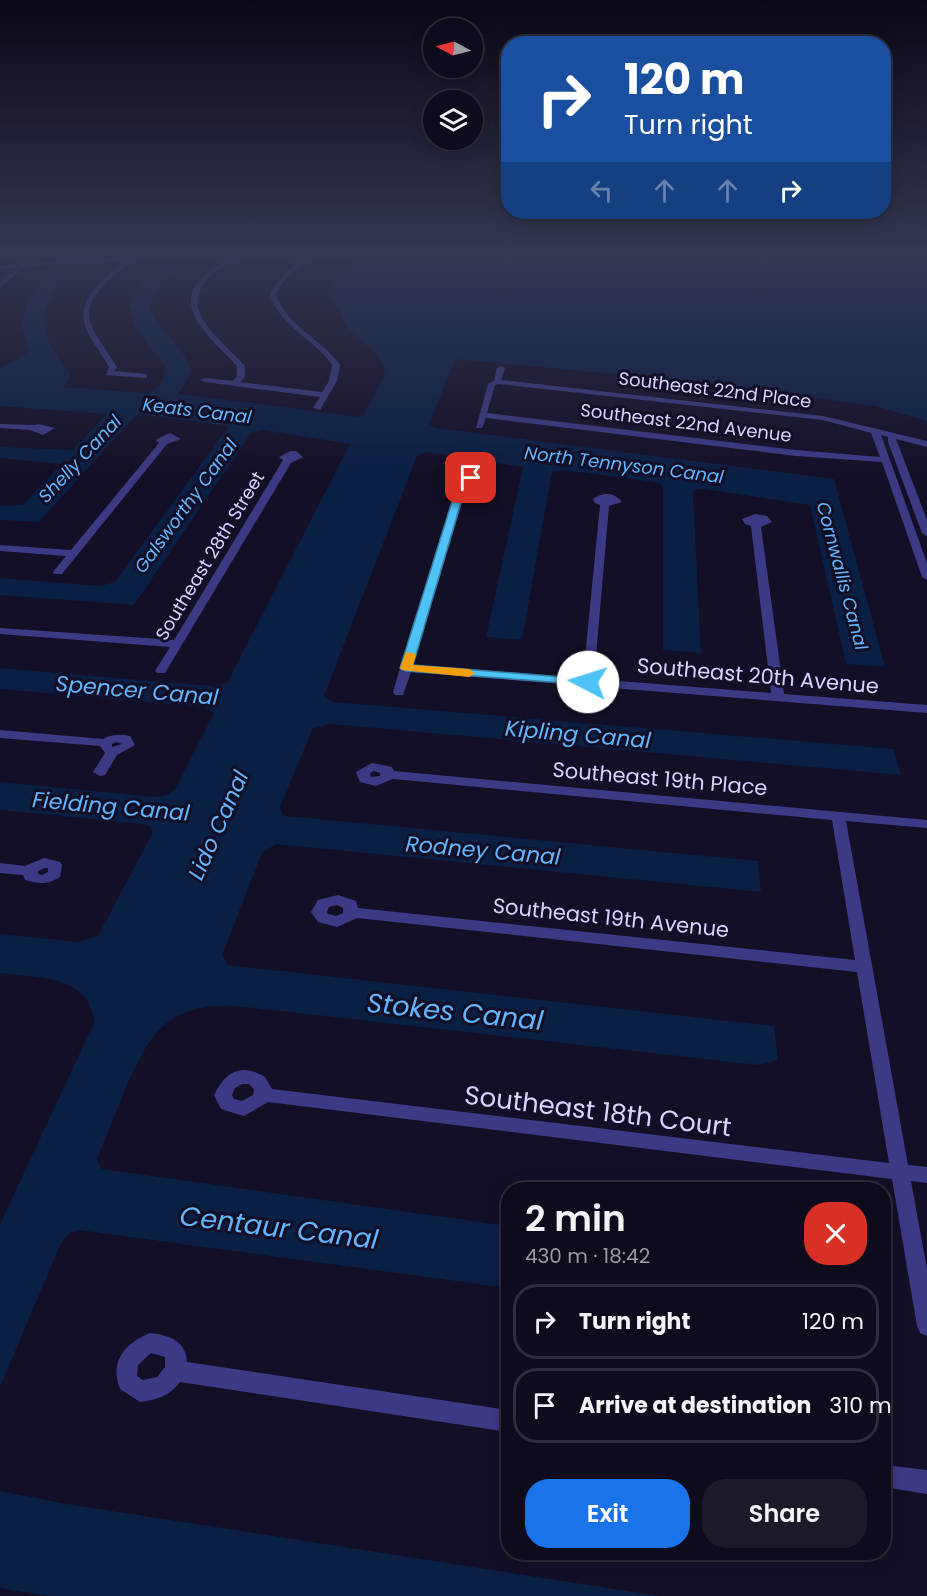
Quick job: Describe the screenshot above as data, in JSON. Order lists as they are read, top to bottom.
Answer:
{
  "streets": {
    "street": [
      "Southeast 22nd Place",
      "Southeast 22nd Avenue",
      "Southeast 28th Street",
      "Southeast 20th Avenue",
      "Southeast 19th Place",
      "Southeast 19th Avenue",
      "Southeast 18th Court"
    ]
  },
  "water": [
    "Keats Canal",
    "Shelly Canal",
    "North Tennyson Canal",
    "Galsworthy Canal",
    "Cornwallis Canal",
    "Spencer Canal",
    "Kipling Canal",
    "Fielding Canal",
    "Lido Canal",
    "Rodney Canal",
    "Stokes Canal",
    "Centaur Canal"
  ],
  "north": "left",
  "page": {
    "turn": ["120 m", "Turn right"],
    "heading": ["2 min", "430 m · 18:42"],
    "list": [
      {
        "name": "Turn right",
        "value": "120 m"
      },
      {
        "name": "Arrive at destination",
        "value": "310 m"
      }
    ],
    "buttons": ["Exit", "Share"]
  }
}
